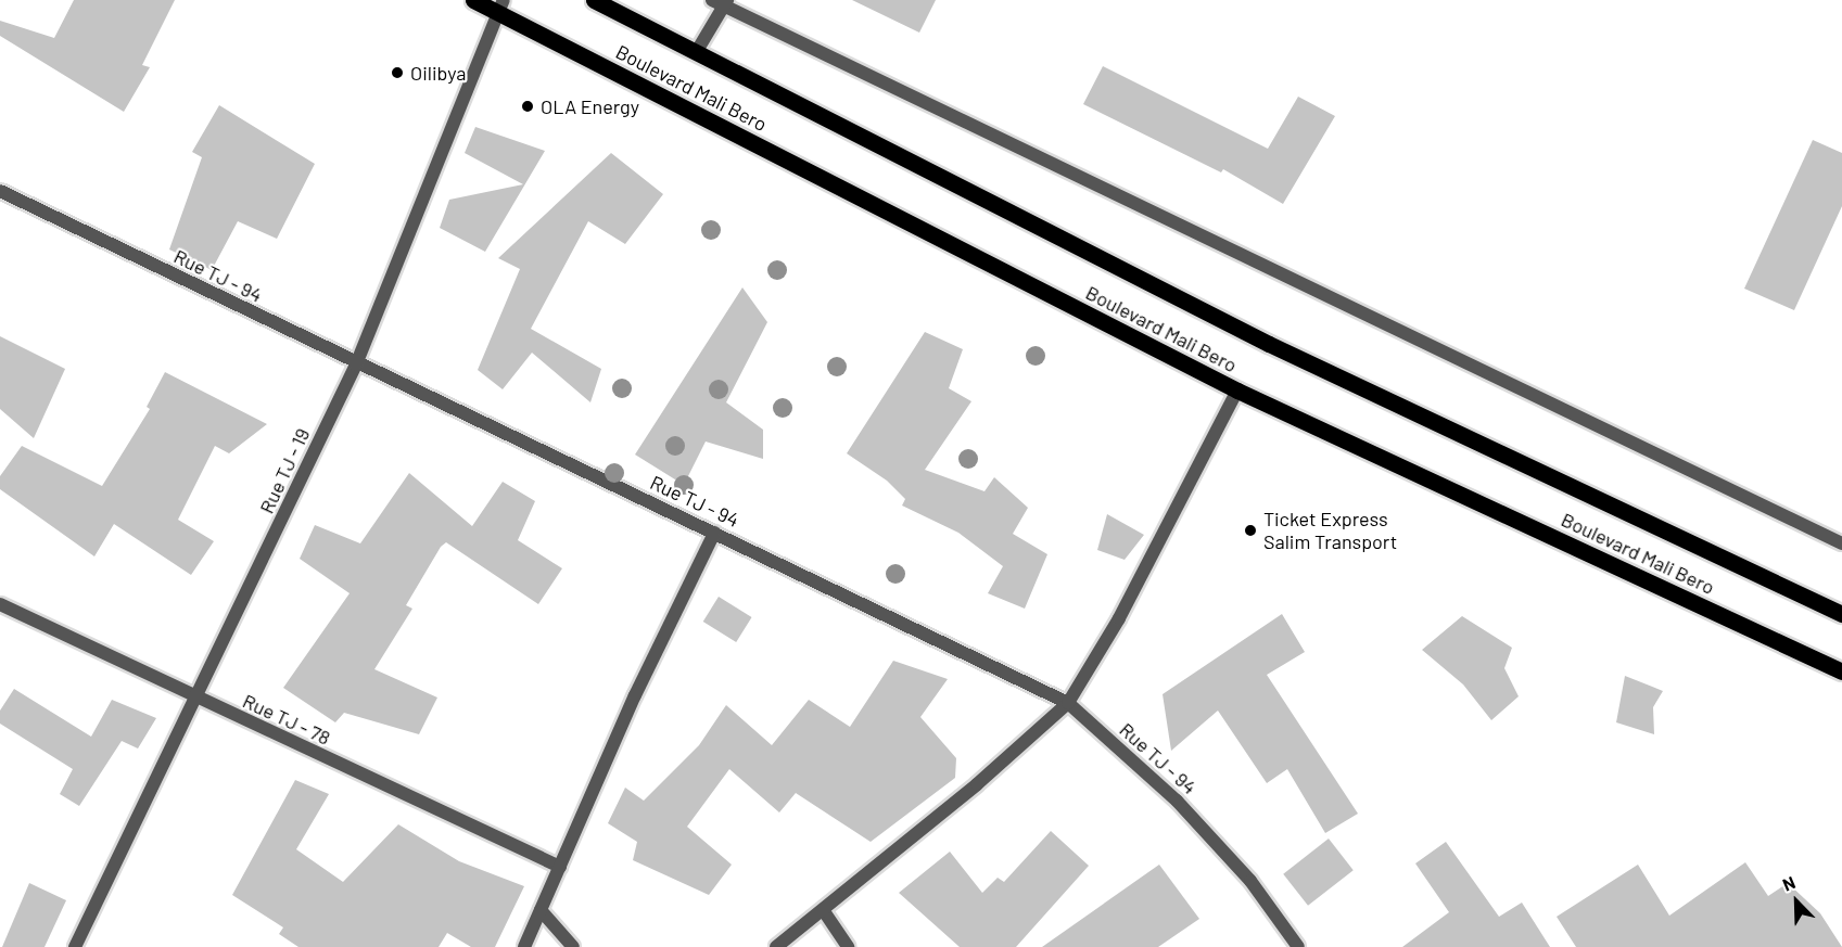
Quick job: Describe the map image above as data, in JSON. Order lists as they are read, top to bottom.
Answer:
{
  "streets": {
    "main road": ["Boulevard Mali Bero"],
    "street": ["Rue TJ - 94", "Rue TJ - 19", "Rue TJ - 78"]
  },
  "crossings": [
    ["Boulevard Mali Bero", "Rue TJ - 19"],
    ["Rue TJ - 94", "Rue TJ - 19"],
    ["Rue TJ - 19", "Rue TJ - 78"]
  ],
  "places": ["Oilibya", "OLA Energy", "Ticket Express Salim Transport"],
  "north": "top left"
}
